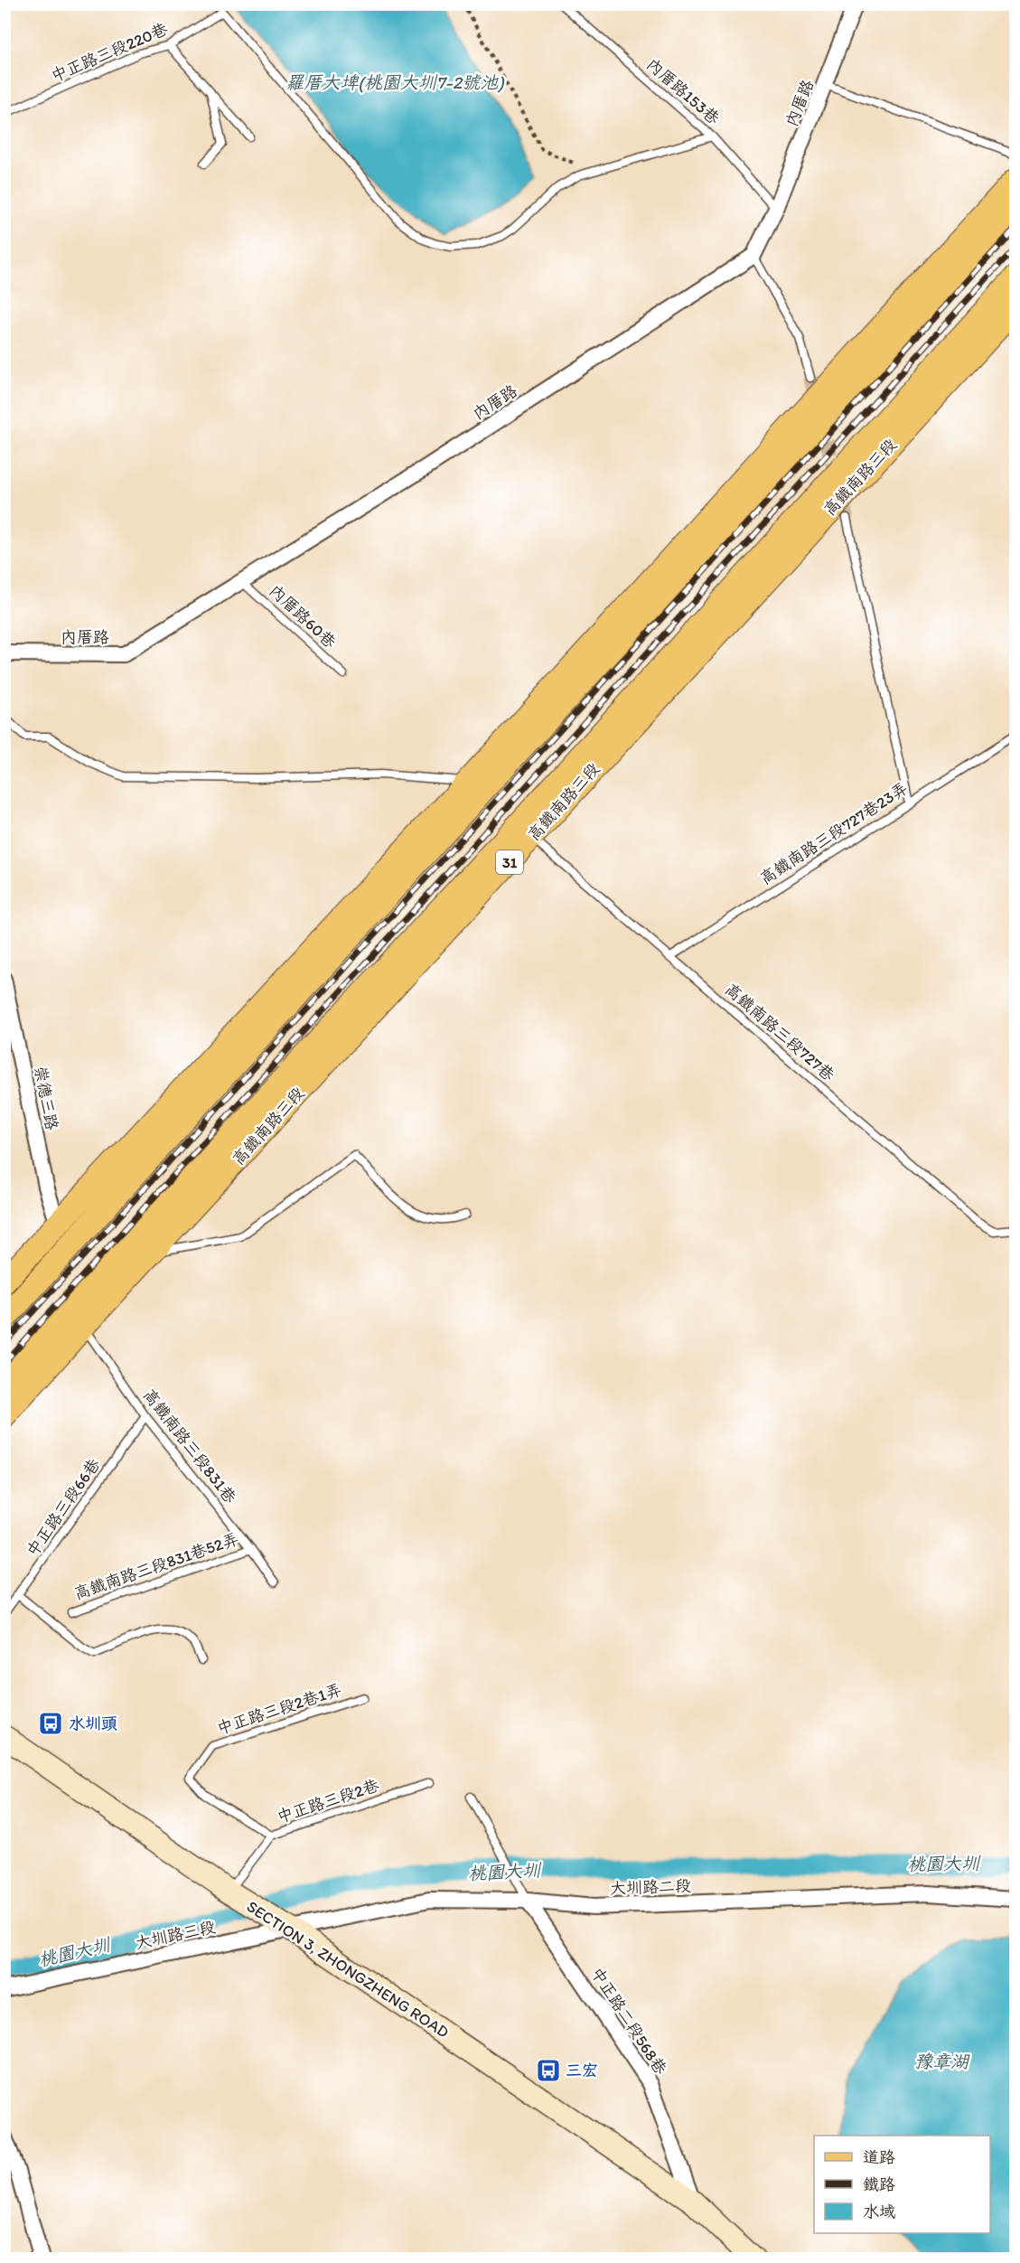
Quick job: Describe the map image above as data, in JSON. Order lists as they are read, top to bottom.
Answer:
{
  "streets": {
    "main road": ["高鐵南路三段", "31", "SECTION 3, ZHONGZHENG ROAD"],
    "street": [
      "內厝路",
      "崇德三路",
      "大圳路二段",
      "大圳路三段",
      "中正路二段568巷"
    ],
    "lane": [
      "中正路三段220巷",
      "內厝路153巷",
      "內厝路60巷",
      "高鐵南路三段727巷23弄",
      "高鐵南路三段727巷",
      "高鐵南路三段831巷",
      "中正路三段66巷",
      "高鐵南路三段831巷52弄",
      "中正路三段2巷1弄",
      "中正路三段2巷"
    ]
  },
  "crossings": [
    ["內厝路153巷", "內厝路"],
    ["內厝路", "內厝路60巷"],
    ["高鐵南路三段", "高鐵南路三段727巷"],
    ["高鐵南路三段", "高鐵南路三段831巷"],
    ["高鐵南路三段727巷23弄", "高鐵南路三段727巷"],
    ["高鐵南路三段831巷", "中正路三段66巷"],
    ["高鐵南路三段831巷", "高鐵南路三段831巷52弄"],
    ["中正路三段2巷1弄", "中正路三段2巷"],
    ["中正路三段2巷", "SECTION 3, ZHONGZHENG ROAD"],
    ["大圳路二段", "大圳路三段"],
    ["大圳路二段", "SECTION 3, ZHONGZHENG ROAD"],
    ["大圳路二段", "中正路二段568巷"],
    ["大圳路三段", "SECTION 3, ZHONGZHENG ROAD"],
    ["SECTION 3, ZHONGZHENG ROAD", "中正路二段568巷"]
  ],
  "water": ["羅厝大埤(桃園大圳7-2號池)", "桃園大圳", "豫章湖"],
  "places": {
    "bus stop": ["水圳頭", "三宏"]
  },
  "legend": ["道路", "鐵路", "水域"]
}
